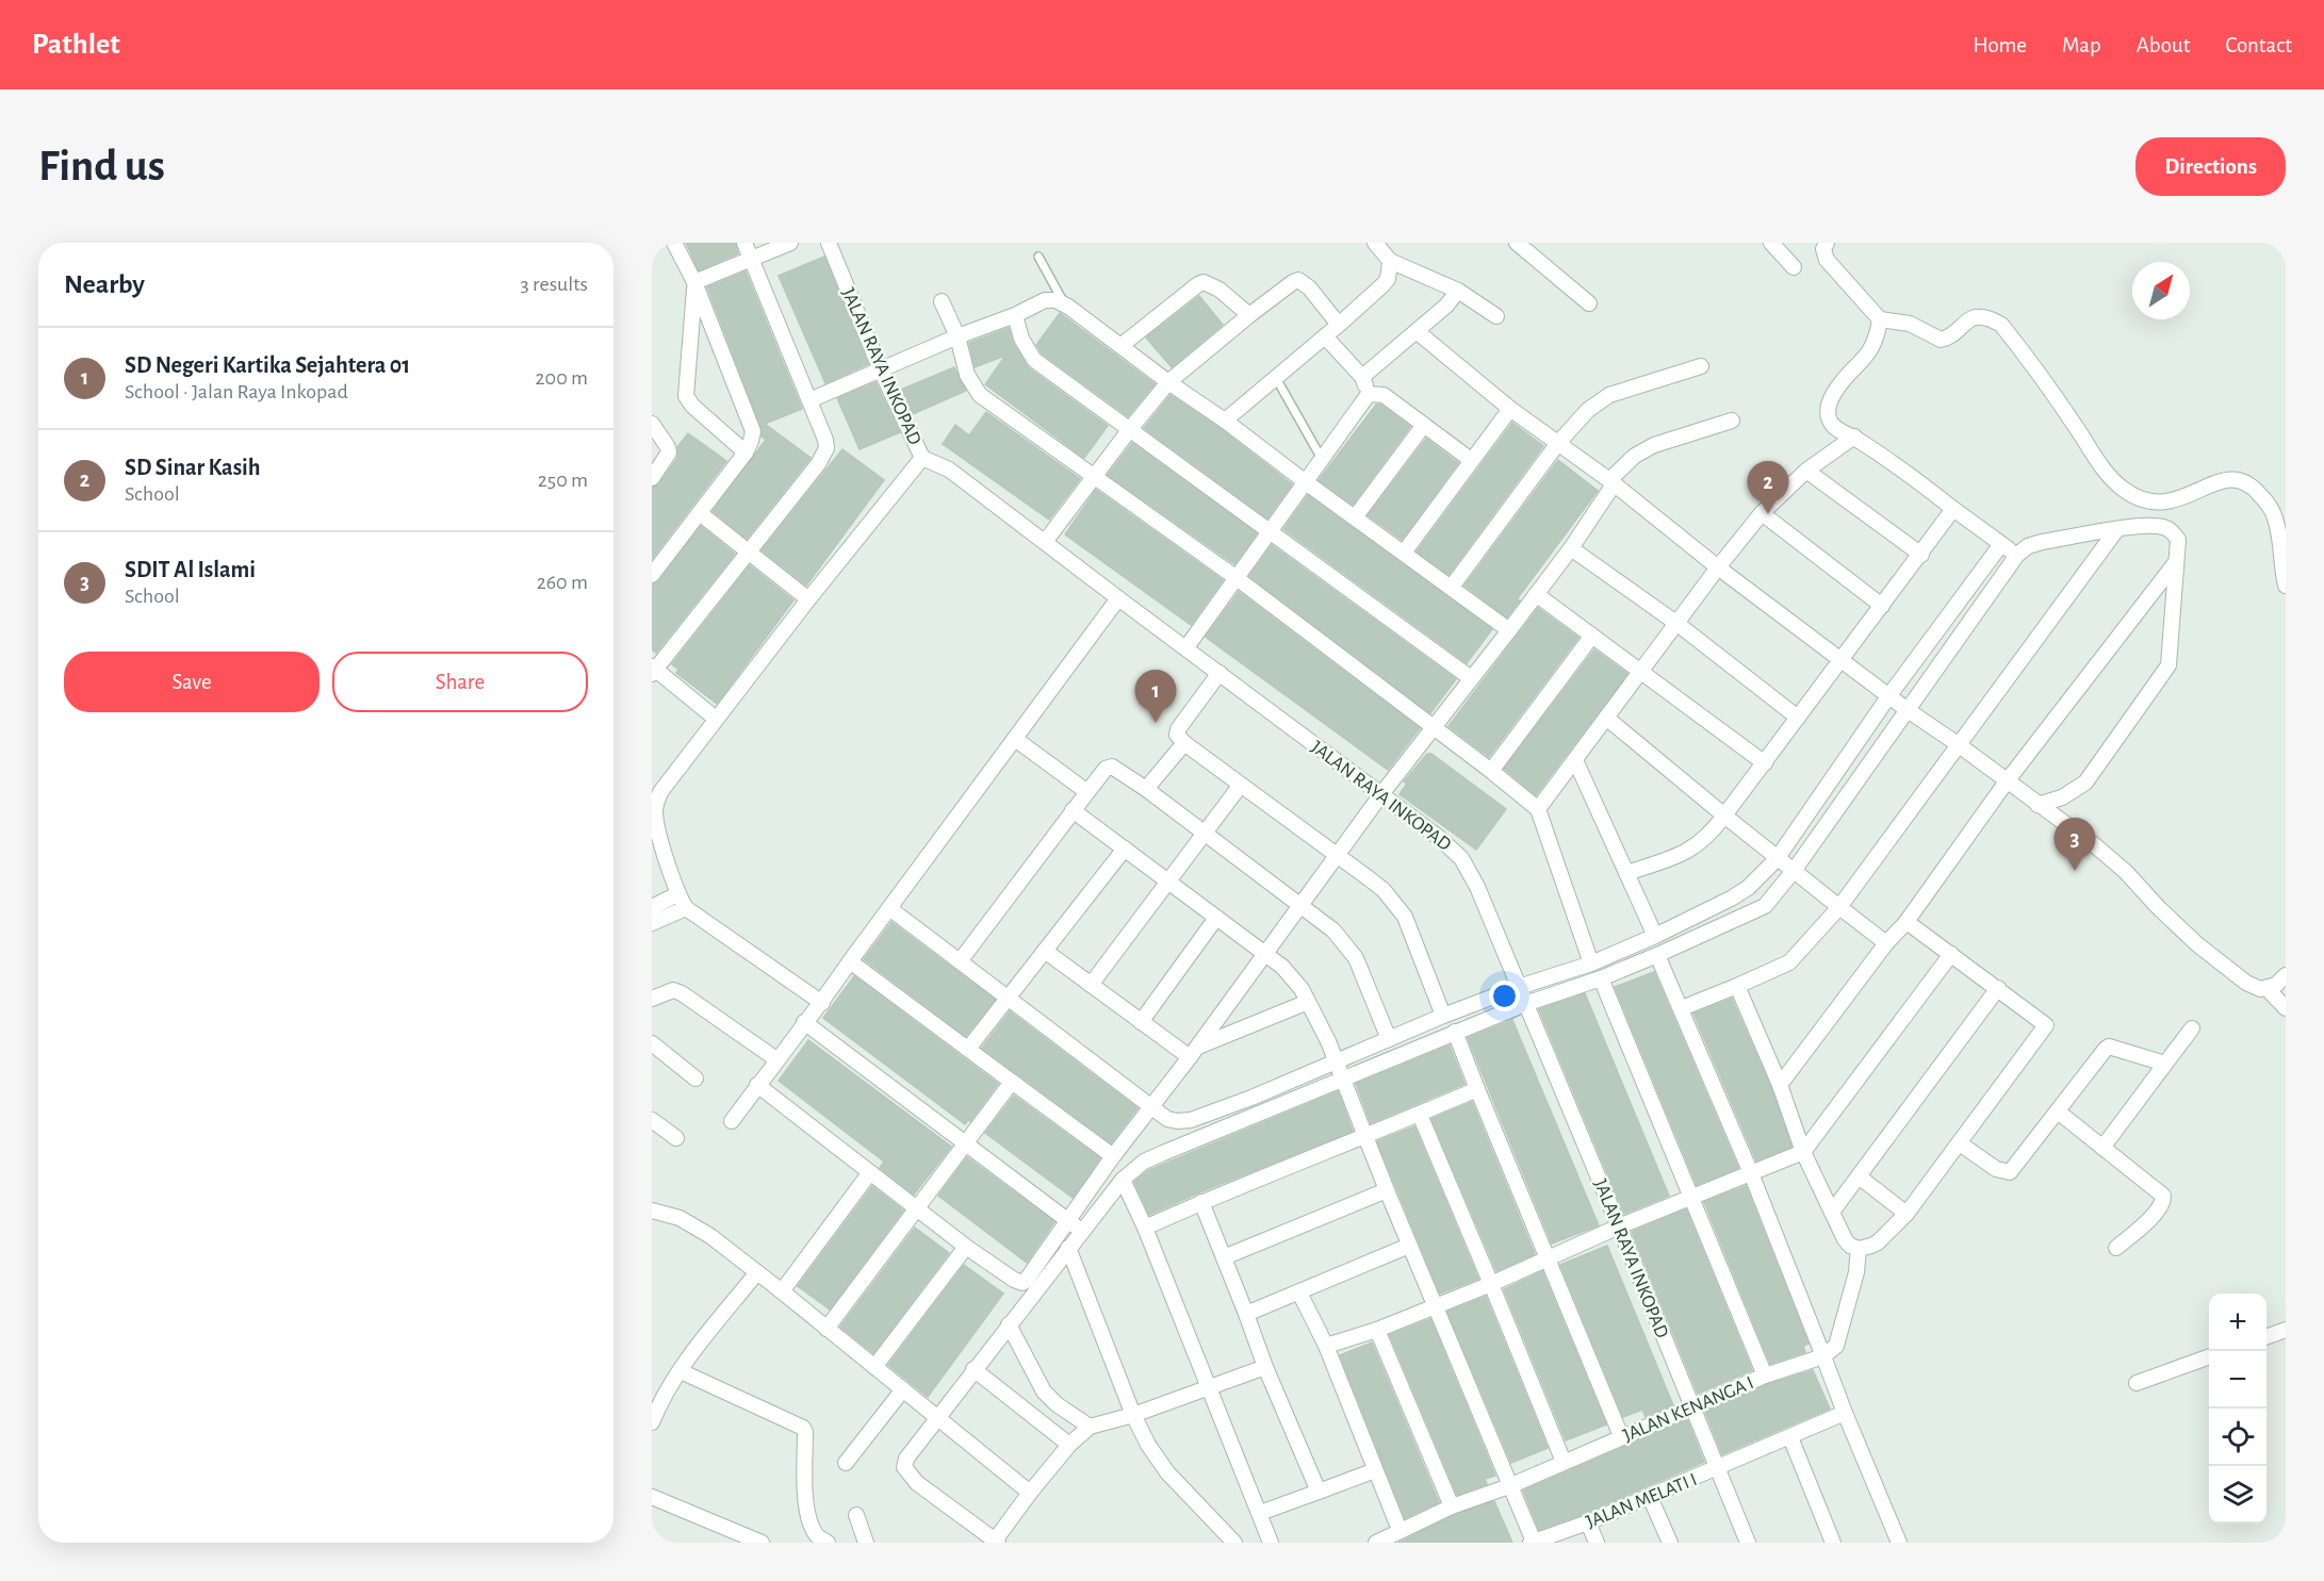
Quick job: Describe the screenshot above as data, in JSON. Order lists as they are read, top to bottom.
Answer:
{
  "streets": {
    "street": ["JALAN RAYA INKOPAD", "JALAN KENANGA I", "JALAN MELATI I"]
  },
  "crossings": [
    ["JALAN RAYA INKOPAD", "JALAN KENANGA I"],
    ["JALAN RAYA INKOPAD", "JALAN MELATI I"]
  ],
  "north": "top right",
  "page": {
    "header": "Pathlet",
    "nav": [
      "Home",
      "Map",
      "About",
      "Contact"
    ],
    "buttons": [
      "Directions",
      ["Save", "Share"]
    ],
    "title": "Find us",
    "heading": ["Nearby", "3 results"],
    "list": [
      {
        "mark": "1",
        "name": "SD Negeri Kartika Sejahtera 01",
        "note": "School · Jalan Raya Inkopad",
        "value": "200 m"
      },
      {
        "mark": "2",
        "name": "SD Sinar Kasih",
        "note": "School",
        "value": "250 m"
      },
      {
        "mark": "3",
        "name": "SDIT Al Islami",
        "note": "School",
        "value": "260 m"
      }
    ],
    "pins": ["2", "1", "3"],
    "map_buttons": ["+", "−"]
  }
}
